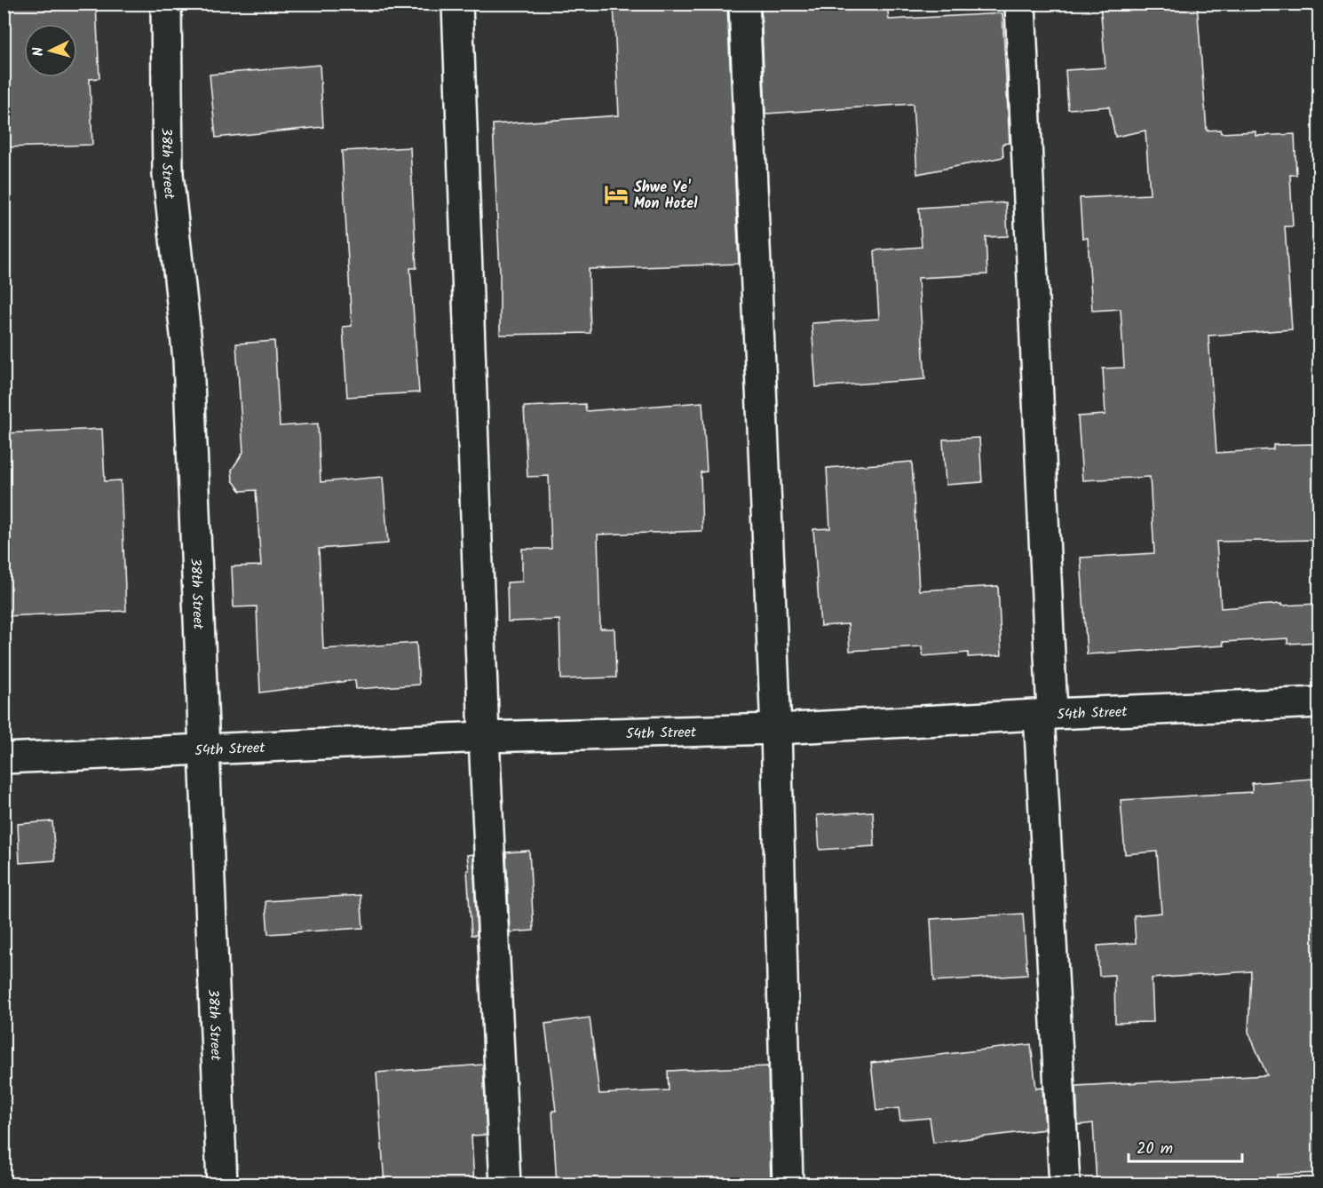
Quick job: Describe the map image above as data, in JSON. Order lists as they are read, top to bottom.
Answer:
{
  "streets": {
    "street": ["38th Street", "54th Street"]
  },
  "crossings": [
    ["38th Street", "54th Street"]
  ],
  "places": {
    "hotel": ["Shwe Ye' Mon Hotel"]
  },
  "scale_bar": "20 m",
  "north": "left"
}
